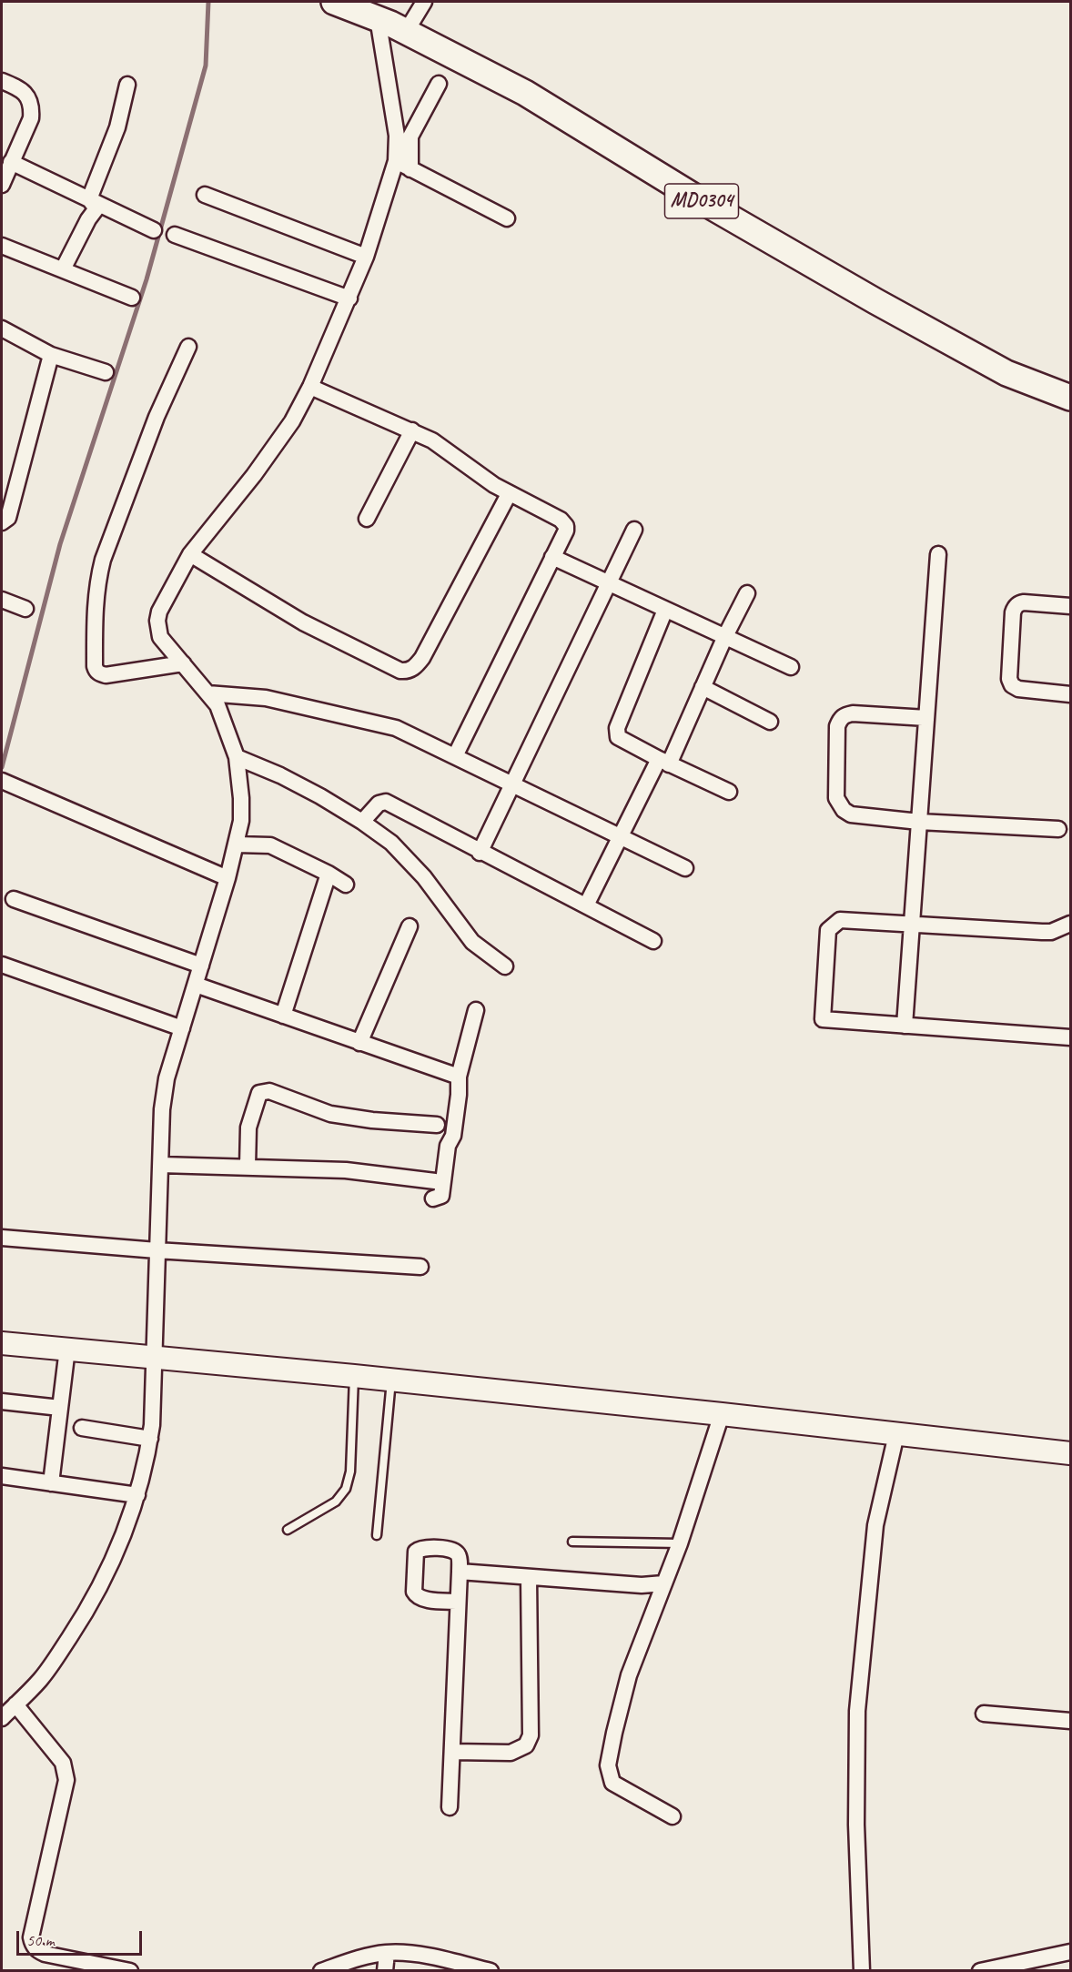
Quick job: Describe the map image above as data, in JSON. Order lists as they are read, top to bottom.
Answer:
{
  "streets": {
    "main road": ["MD0304"]
  },
  "scale_bar": "50 m"
}
